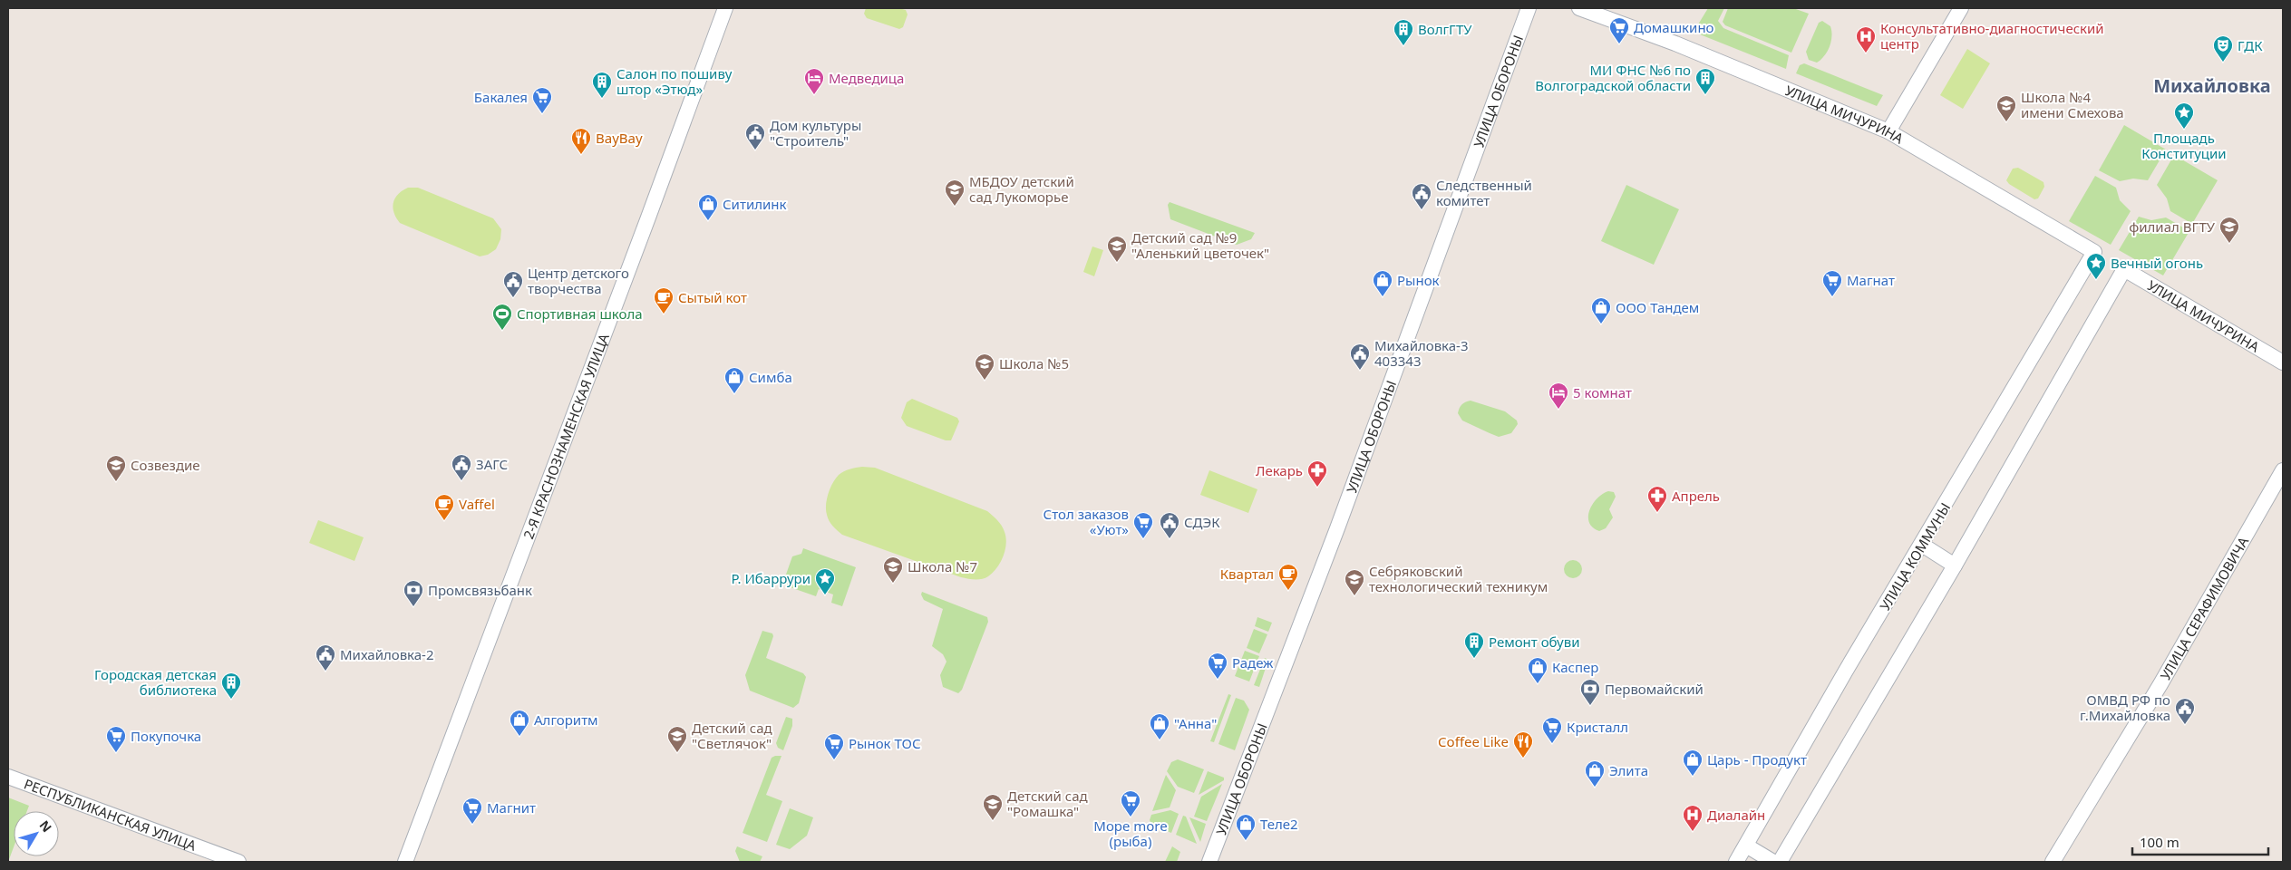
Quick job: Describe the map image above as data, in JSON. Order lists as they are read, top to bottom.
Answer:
{
  "streets": {
    "street": [
      "УЛИЦА ОБОРОНЫ",
      "УЛИЦА МИЧУРИНА",
      "2-Я КРАСНОЗНАМЕНСКАЯ УЛИЦА",
      "УЛИЦА КОММУНЫ",
      "УЛИЦА СЕРАФИМОВИЧА",
      "РЕСПУБЛИКАНСКАЯ УЛИЦА"
    ]
  },
  "crossings": [
    ["УЛИЦА МИЧУРИНА", "УЛИЦА КОММУНЫ"]
  ],
  "districts": ["Михайловка"],
  "places": {
    "supermarket": [
      "Домашкино",
      "Бакалея",
      "Магнат",
      "Стол заказов «Уют»",
      "Радеж",
      "Кристалл",
      "Покупочка",
      "Рынок ТОС",
      "Море more (рыба)",
      "Магнит"
    ],
    "building": [
      "ВолгГТУ",
      "МИ ФНС №6 по Волгоградской области",
      "Салон по пошиву штор «Этюд»",
      "Ремонт обуви",
      "Городская детская библиотека"
    ],
    "hospital": ["Консультативно-диагностический центр", "Диалайн"],
    "theatre": ["ГДК"],
    "hotel": ["Медведица", "5 комнат"],
    "school or university": [
      "Школа №4 имени Смехова",
      "МБДОУ детский сад Лукоморье",
      "филиал ВГТУ",
      "Детский сад №9 \"Аленький цветочек\"",
      "Школа №5",
      "Созвездие",
      "Школа №7",
      "Себряковский технологический техникум",
      "Детский сад \"Светлячок\"",
      "Детский сад \"Ромашка\""
    ],
    "place": ["Площадь Конституции", "Вечный огонь", "Р. Ибаррури"],
    "public building": [
      "Дом культуры \"Строитель\"",
      "Следственный комитет",
      "Центр детского творчества",
      "Михайловка-3 403343",
      "ЗАГС",
      "СДЭК",
      "Михайловка-2",
      "ОМВД РФ по г.Михайловка"
    ],
    "restaurant": ["BayBay", "Coffee Like"],
    "shop": [
      "Ситилинк",
      "Рынок",
      "ООО Тандем",
      "Симба",
      "Каспер",
      "Алгоритм",
      "\"Анна\"",
      "Царь - Продукт",
      "Элита",
      "Теле2"
    ],
    "cafe": ["Сытый кот", "Vaffel", "Квартал"],
    "sports": ["Спортивная школа"],
    "pharmacy": ["Лекарь", "Апрель"],
    "bank": ["Промсвязьбанк", "Первомайский"]
  },
  "scale_bar": "100 m",
  "north": "top right"
}
